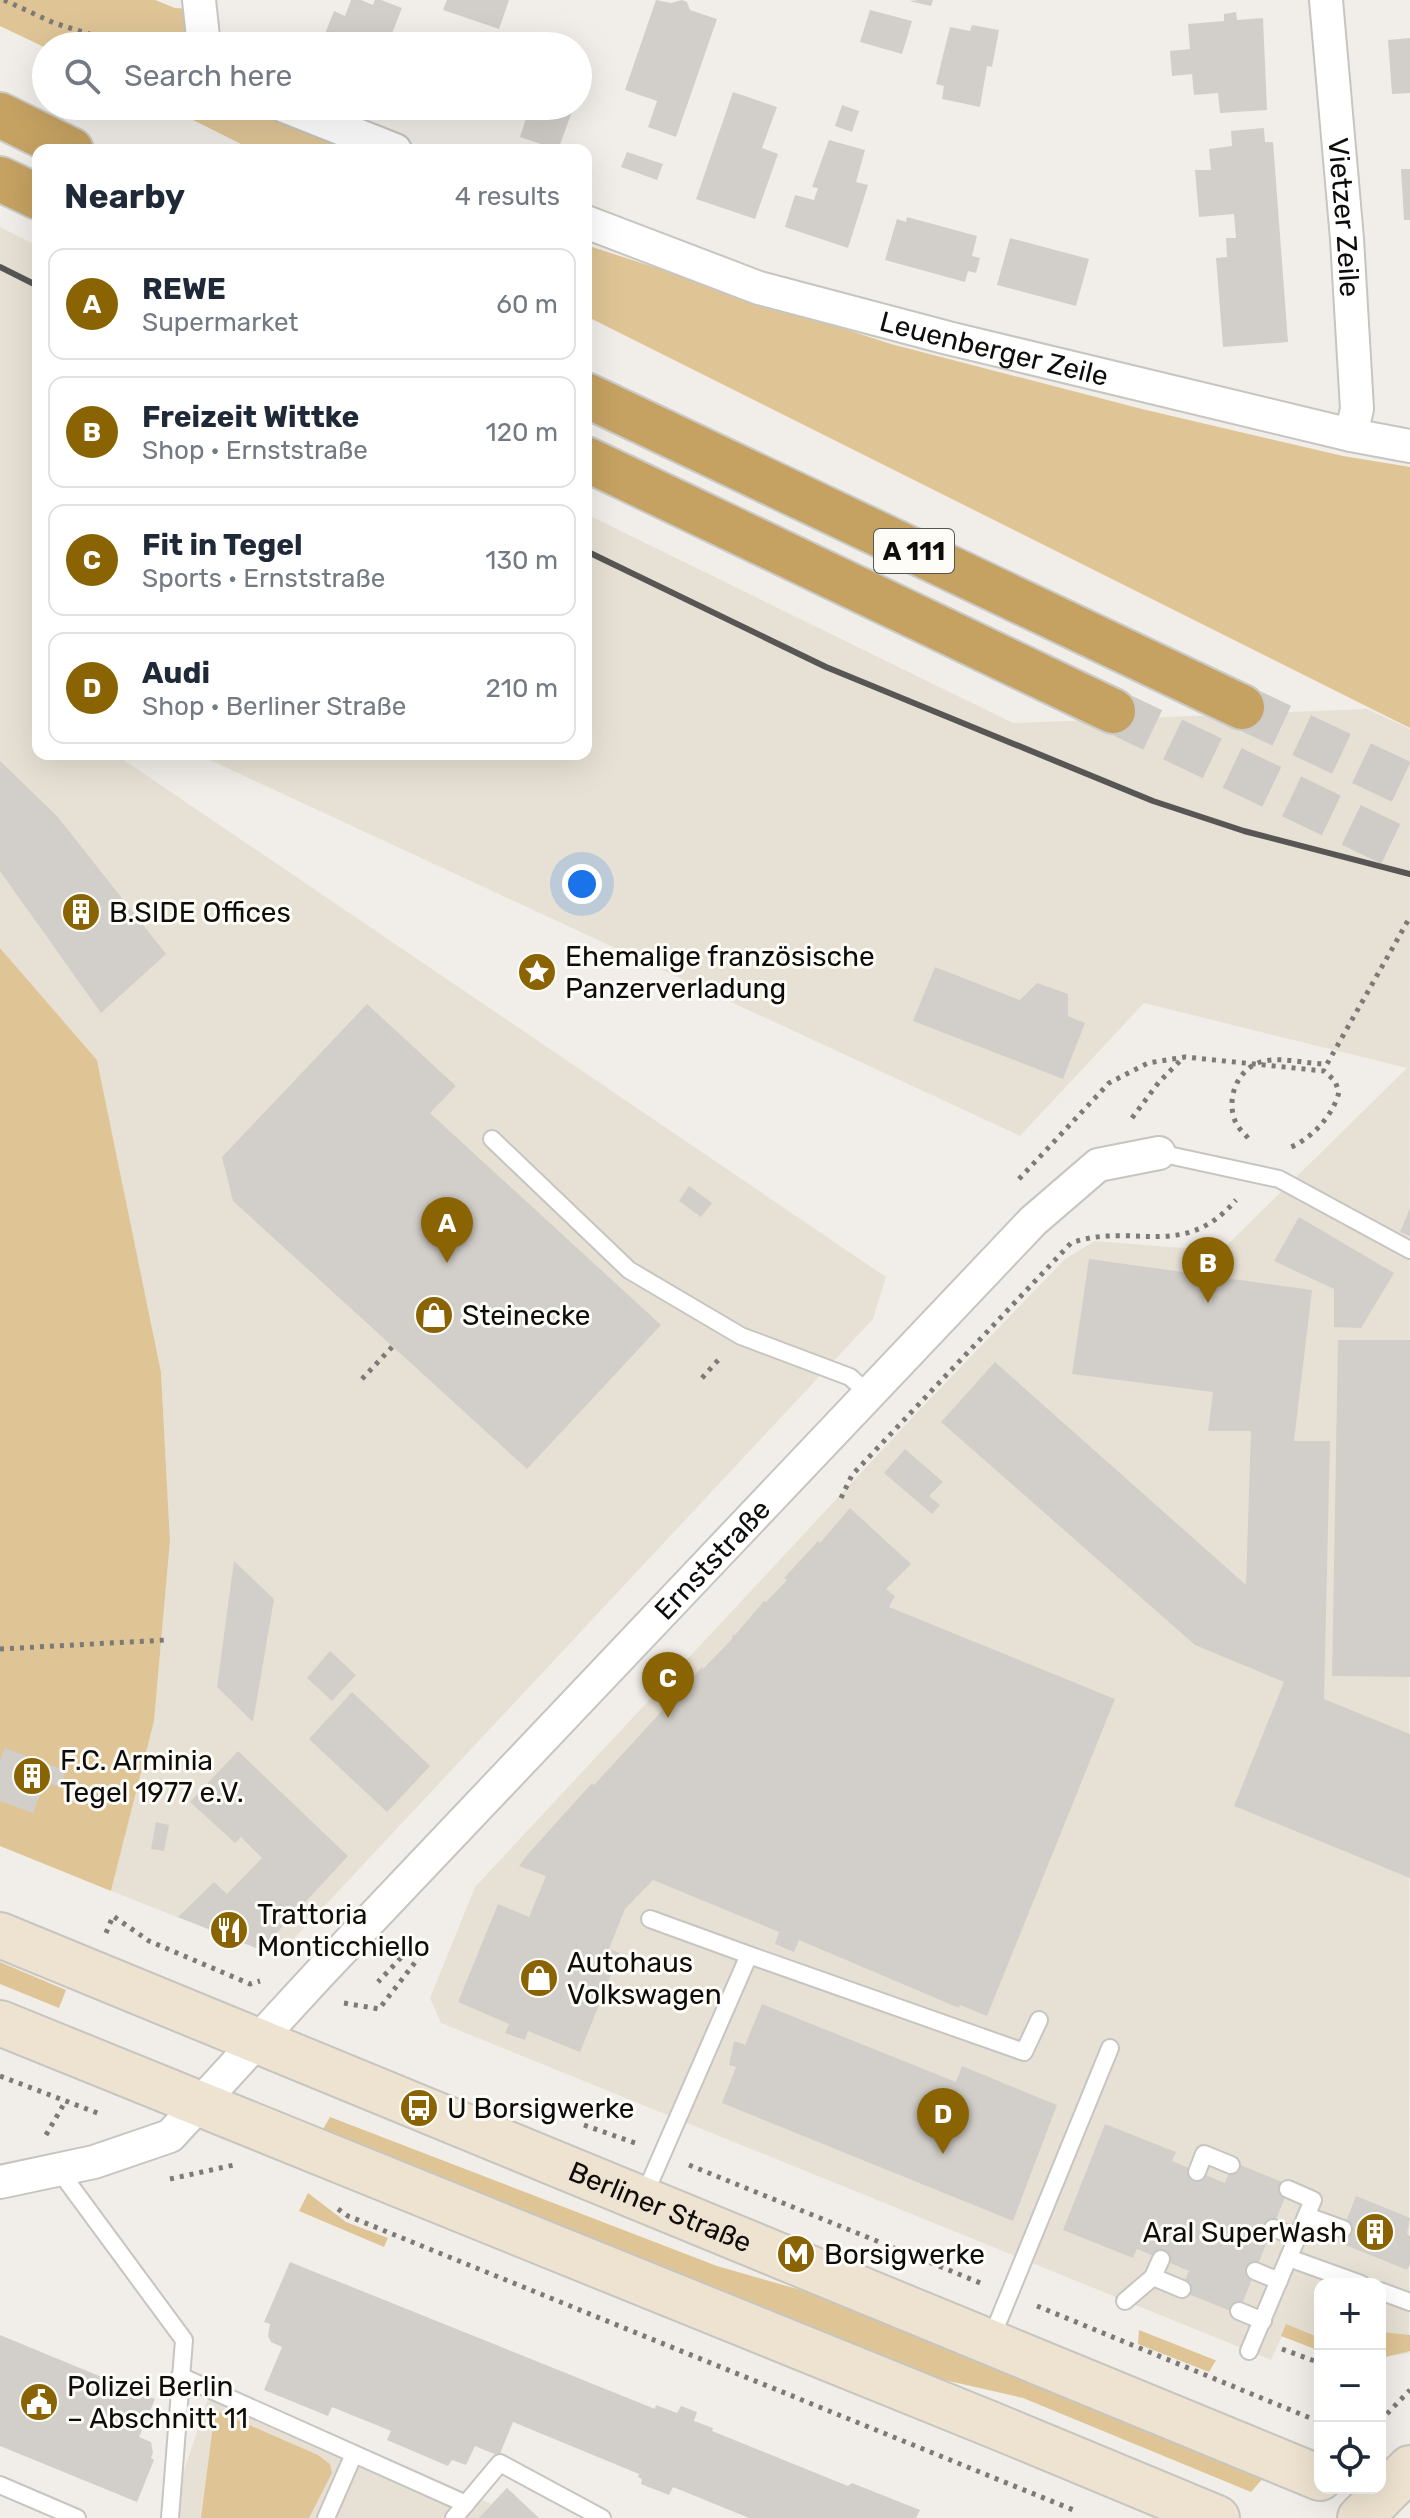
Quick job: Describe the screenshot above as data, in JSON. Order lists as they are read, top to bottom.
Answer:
{
  "streets": {
    "highway": ["A 111"],
    "main road": ["Berliner Straße"],
    "street": ["Vietzer Zeile", "Leuenberger Zeile", "Ernststraße"]
  },
  "crossings": [
    ["Vietzer Zeile", "Leuenberger Zeile"],
    ["Ernststraße", "Berliner Straße"]
  ],
  "places": {
    "building": ["B.SIDE Offices", "F.C. Arminia Tegel 1977 e.V.", "Aral SuperWash"],
    "place": ["Ehemalige französische Panzerverladung"],
    "shop": ["Steinecke", "Autohaus Volkswagen"],
    "restaurant": ["Trattoria Monticchiello"],
    "bus stop": ["U Borsigwerke"],
    "metro station": ["Borsigwerke"],
    "public building": ["Polizei Berlin – Abschnitt 11"]
  },
  "page": {
    "search": "Search here",
    "heading": ["Nearby", "4 results"],
    "list": [
      {
        "mark": "A",
        "name": "REWE",
        "note": "Supermarket",
        "value": "60 m"
      },
      {
        "mark": "B",
        "name": "Freizeit Wittke",
        "note": "Shop · Ernststraße",
        "value": "120 m"
      },
      {
        "mark": "C",
        "name": "Fit in Tegel",
        "note": "Sports · Ernststraße",
        "value": "130 m"
      },
      {
        "mark": "D",
        "name": "Audi",
        "note": "Shop · Berliner Straße",
        "value": "210 m"
      }
    ],
    "pins": [
      "A",
      "B",
      "C",
      "D"
    ],
    "map_buttons": ["+", "−"]
  }
}
